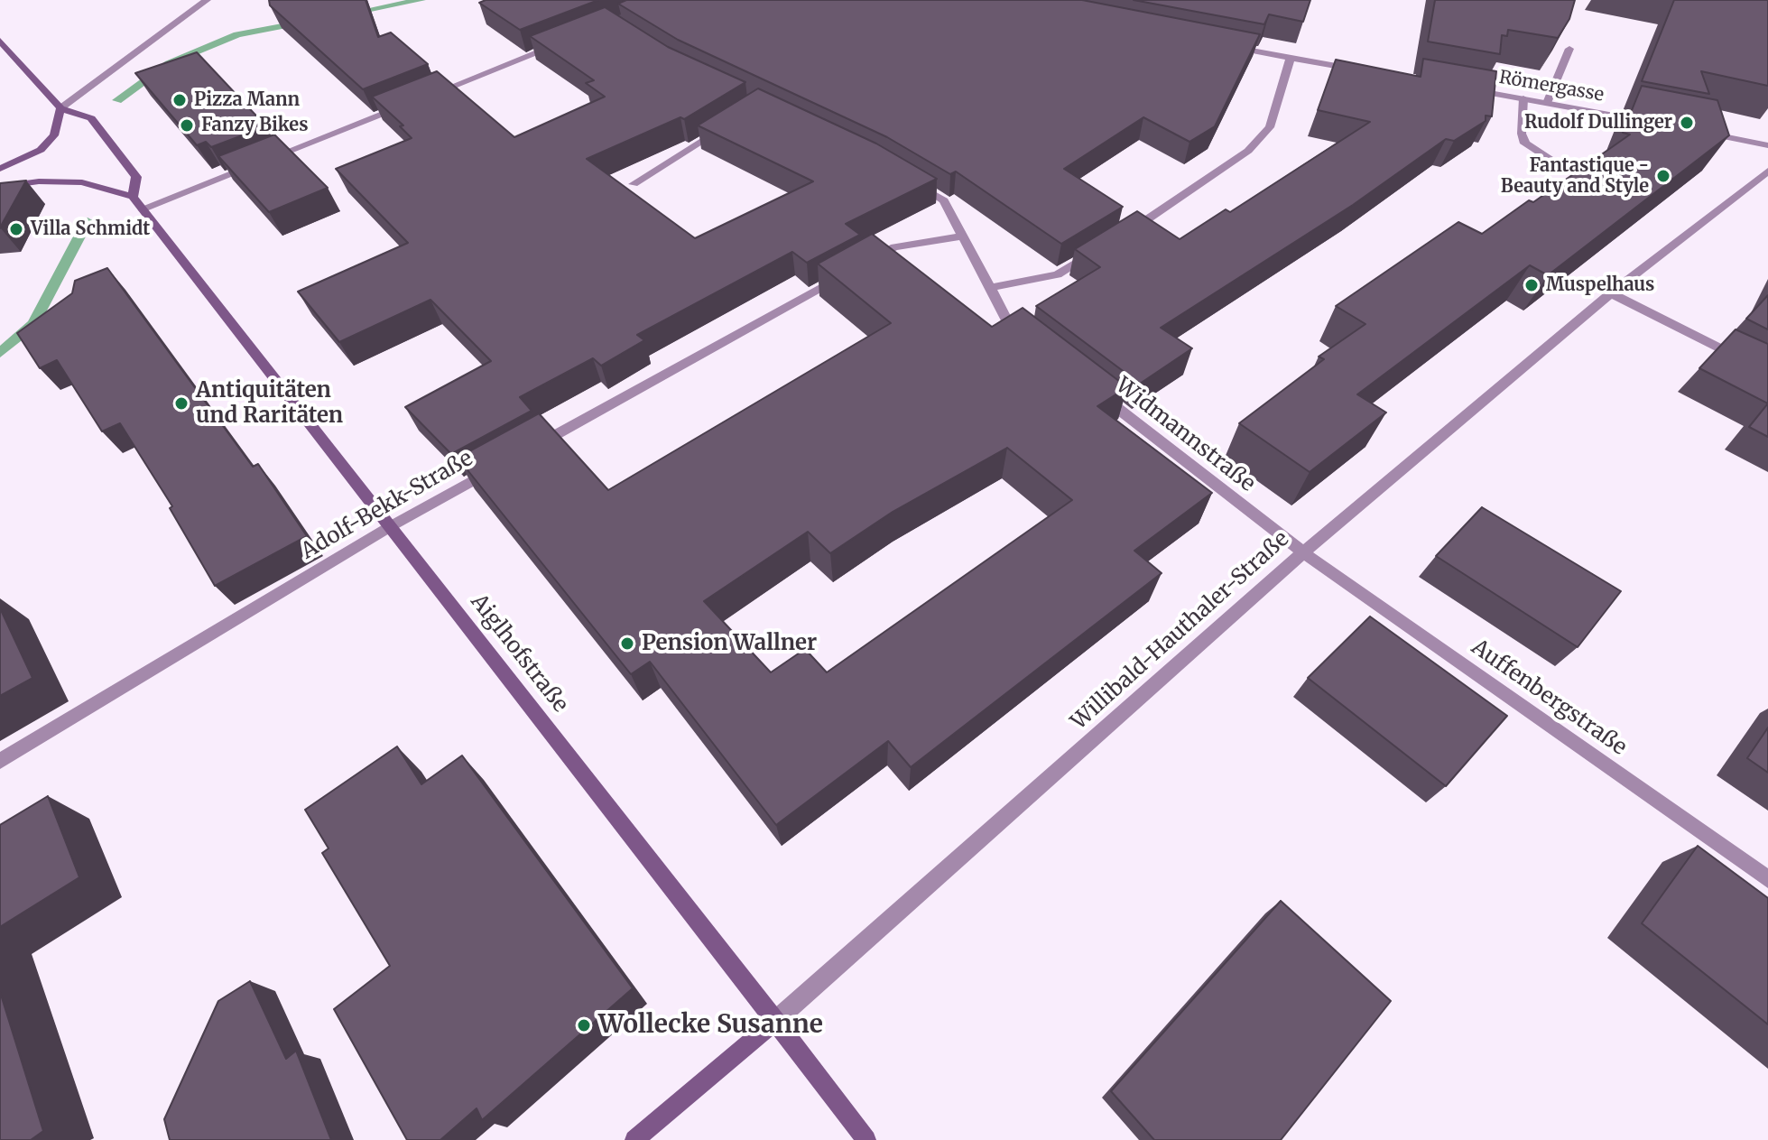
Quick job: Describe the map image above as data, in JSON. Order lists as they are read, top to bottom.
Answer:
{
  "streets": {
    "street": [
      "Römergasse",
      "Widmannstraße",
      "Adolf-Bekk-Straße",
      "Willibald-Hauthaler-Straße",
      "Aiglhofstraße",
      "Auffenbergstraße"
    ]
  },
  "crossings": [
    ["Widmannstraße", "Willibald-Hauthaler-Straße"],
    ["Widmannstraße", "Auffenbergstraße"],
    ["Adolf-Bekk-Straße", "Aiglhofstraße"],
    ["Willibald-Hauthaler-Straße", "Aiglhofstraße"],
    ["Willibald-Hauthaler-Straße", "Auffenbergstraße"]
  ],
  "places": [
    "Pizza Mann",
    "Rudolf Dullinger",
    "Fanzy Bikes",
    "Fantastique - Beauty and Style",
    "Villa Schmidt",
    "Muspelhaus",
    "Antiquitäten und Raritäten",
    "Pension Wallner",
    "Wollecke Susanne"
  ]
}
